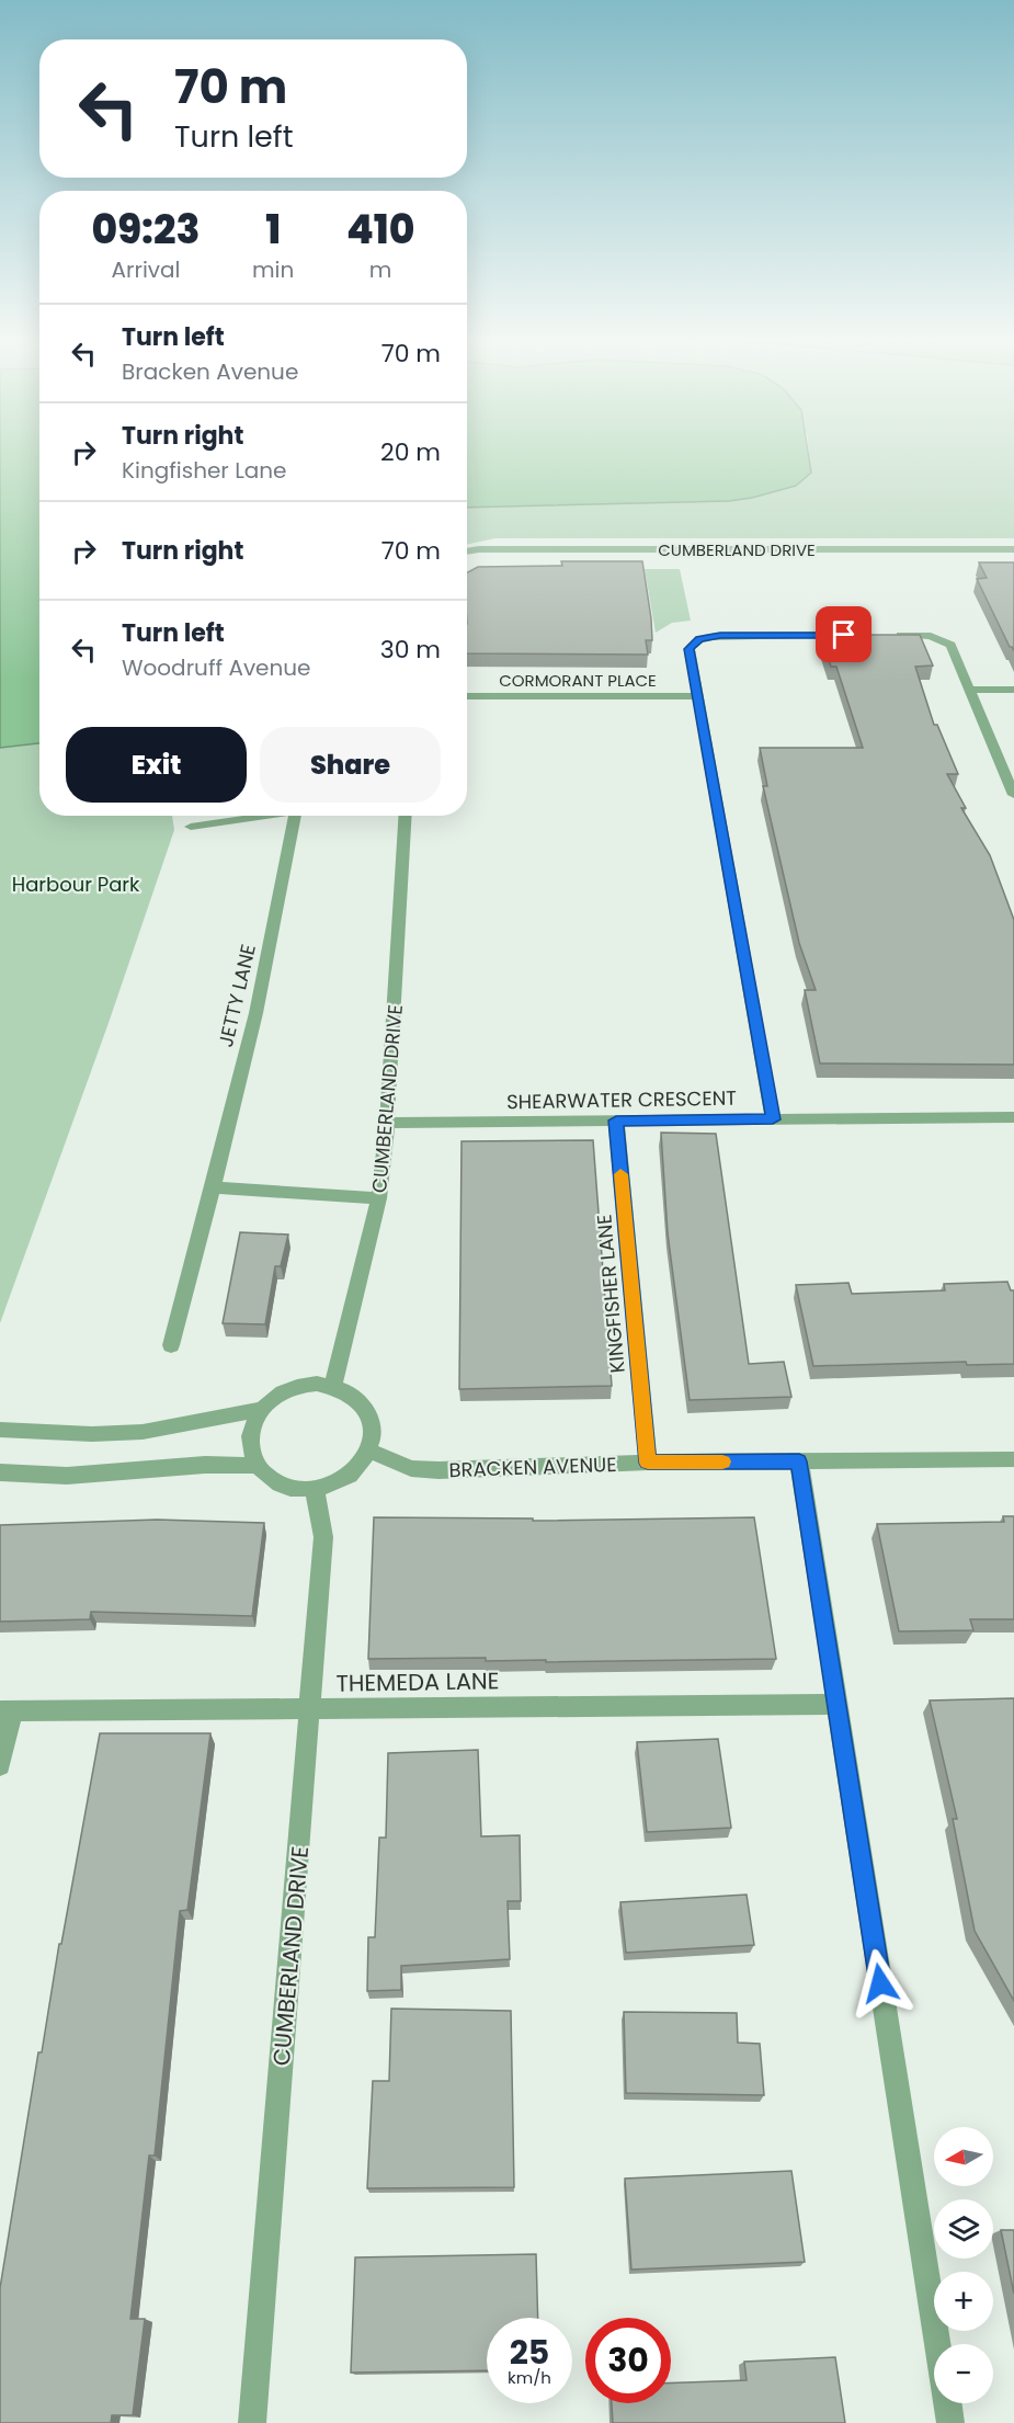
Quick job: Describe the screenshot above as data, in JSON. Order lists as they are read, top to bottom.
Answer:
{
  "streets": {
    "street": [
      "CUMBERLAND DRIVE",
      "CORMORANT PLACE",
      "JETTY LANE",
      "SHEARWATER CRESCENT",
      "KINGFISHER LANE",
      "BRACKEN AVENUE",
      "THEMEDA LANE"
    ]
  },
  "crossings": [
    ["CUMBERLAND DRIVE", "SHEARWATER CRESCENT"],
    ["CUMBERLAND DRIVE", "BRACKEN AVENUE"],
    ["CUMBERLAND DRIVE", "THEMEDA LANE"],
    ["SHEARWATER CRESCENT", "KINGFISHER LANE"],
    ["KINGFISHER LANE", "BRACKEN AVENUE"]
  ],
  "parks": ["Harbour Park"],
  "north": "left",
  "page": {
    "turn": ["70 m", "Turn left"],
    "eta": [
      "09:23",
      "Arrival",
      "1",
      "min",
      "410",
      "m"
    ],
    "list": [
      {
        "name": "Turn left",
        "note": "Bracken Avenue",
        "value": "70 m"
      },
      {
        "name": "Turn right",
        "note": "Kingfisher Lane",
        "value": "20 m"
      },
      {
        "name": "Turn right",
        "value": "70 m"
      },
      {
        "name": "Turn left",
        "note": "Woodruff Avenue",
        "value": "30 m"
      }
    ],
    "buttons": ["Exit", "Share"],
    "map_buttons": ["+", "−"],
    "speed": "25 km/h",
    "limit": "30"
  }
}
